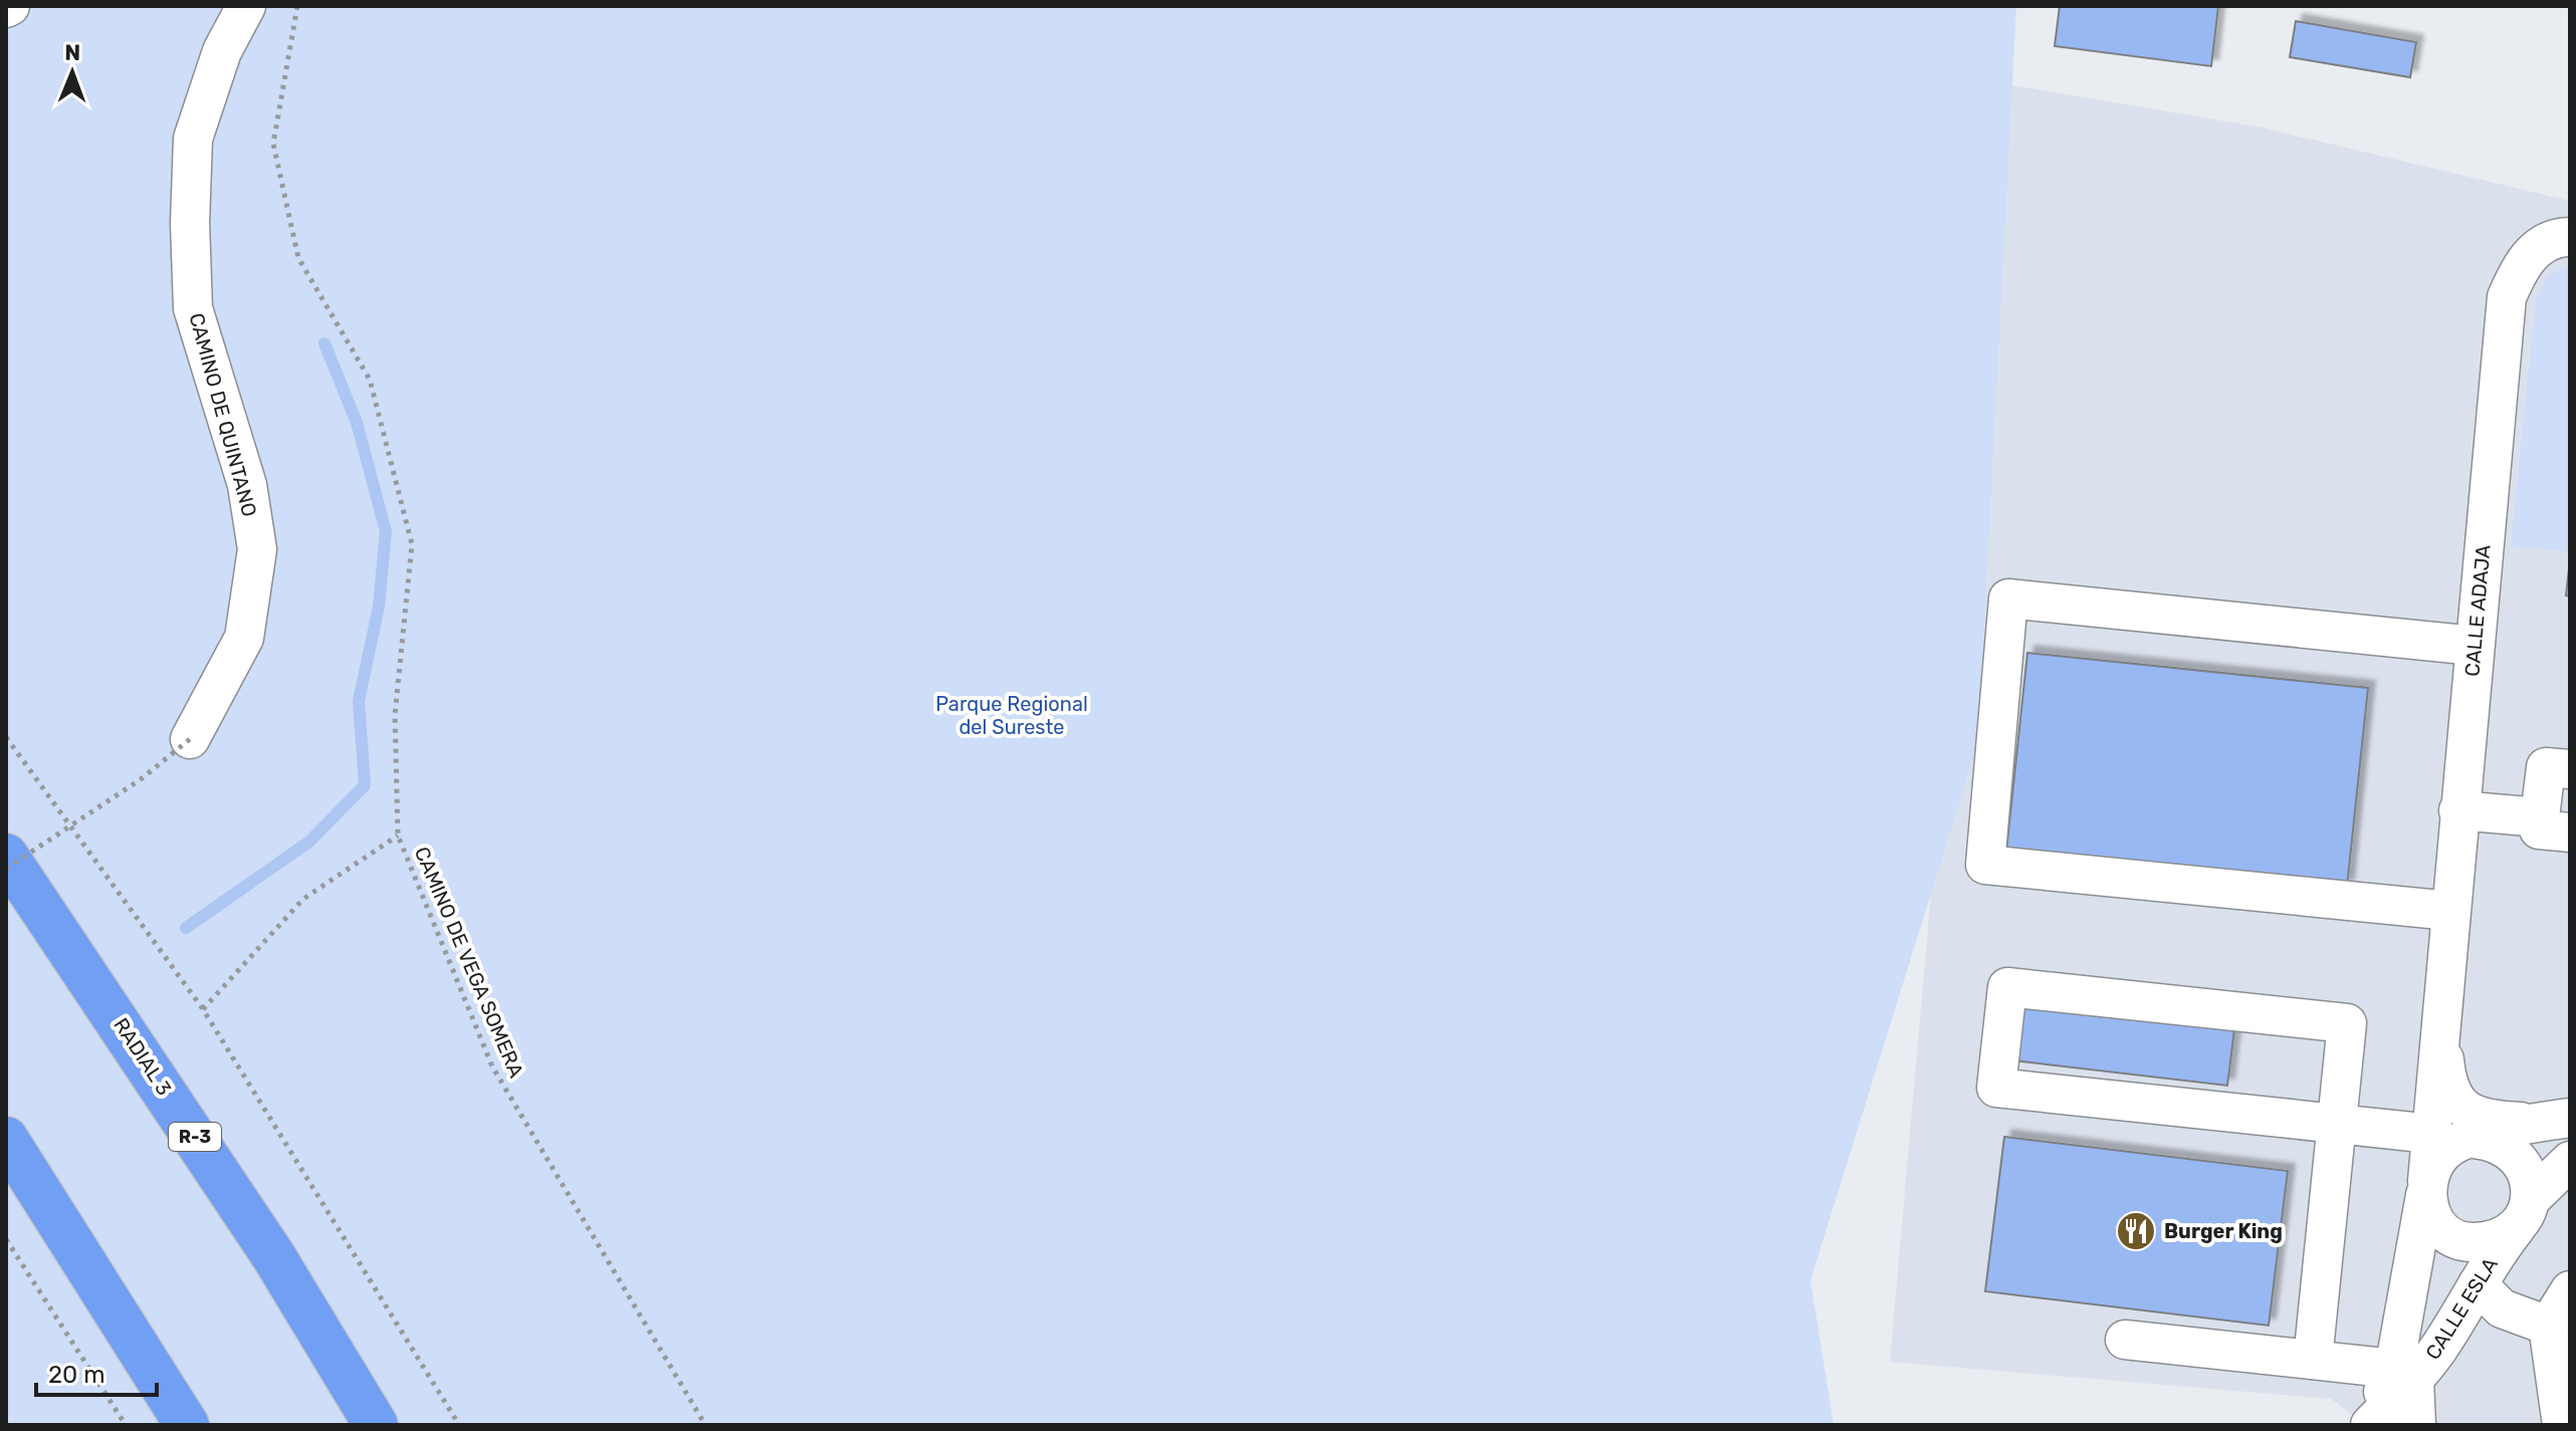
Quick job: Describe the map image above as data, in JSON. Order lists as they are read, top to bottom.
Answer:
{
  "streets": {
    "highway": ["RADIAL 3", "R-3"],
    "street": ["CAMINO DE QUINTANO", "CALLE ADAJA", "CALLE ESLA"],
    "path": ["CAMINO DE VEGA SOMERA"]
  },
  "crossings": [
    ["CALLE ADAJA", "CALLE ESLA"]
  ],
  "parks": ["Parque Regional del Sureste"],
  "places": {
    "restaurant": ["Burger King"]
  },
  "scale_bar": "20 m",
  "north": "top"
}
